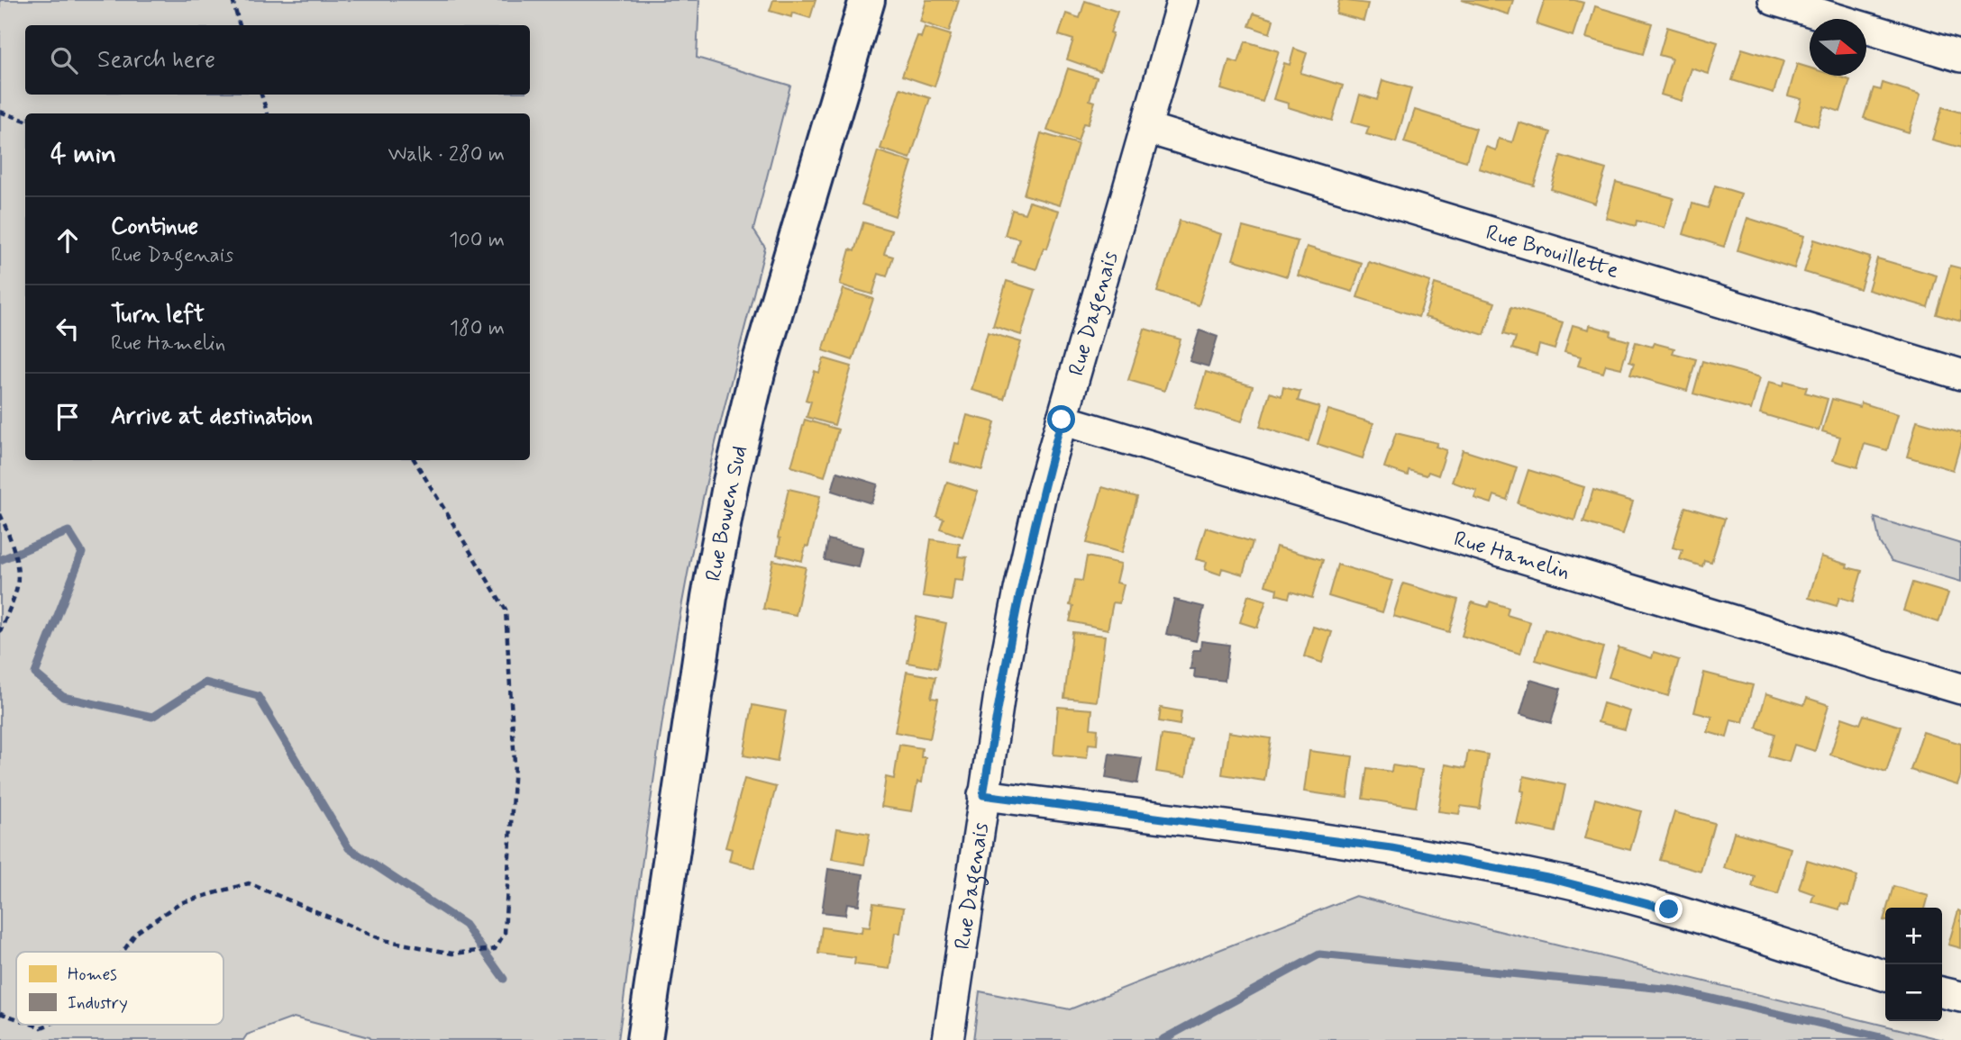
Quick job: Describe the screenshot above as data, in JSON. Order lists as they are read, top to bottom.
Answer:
{
  "streets": {
    "street": [
      "Rue Brouillette",
      "Rue Dagenais",
      "Rue Bowen Sud",
      "Rue Hamelin"
    ]
  },
  "crossings": [
    ["Rue Brouillette", "Rue Dagenais"],
    ["Rue Dagenais", "Rue Hamelin"]
  ],
  "legend": ["Homes", "Industry"],
  "north": "right",
  "page": {
    "search": "Search here",
    "heading": ["4 min", "Walk · 280 m"],
    "list": [
      ["Continue", "Rue Dagenais", "100 m"],
      ["Turn left", "Rue Hamelin", "180 m"],
      "Arrive at destination"
    ],
    "map_buttons": ["+", "−"]
  }
}
